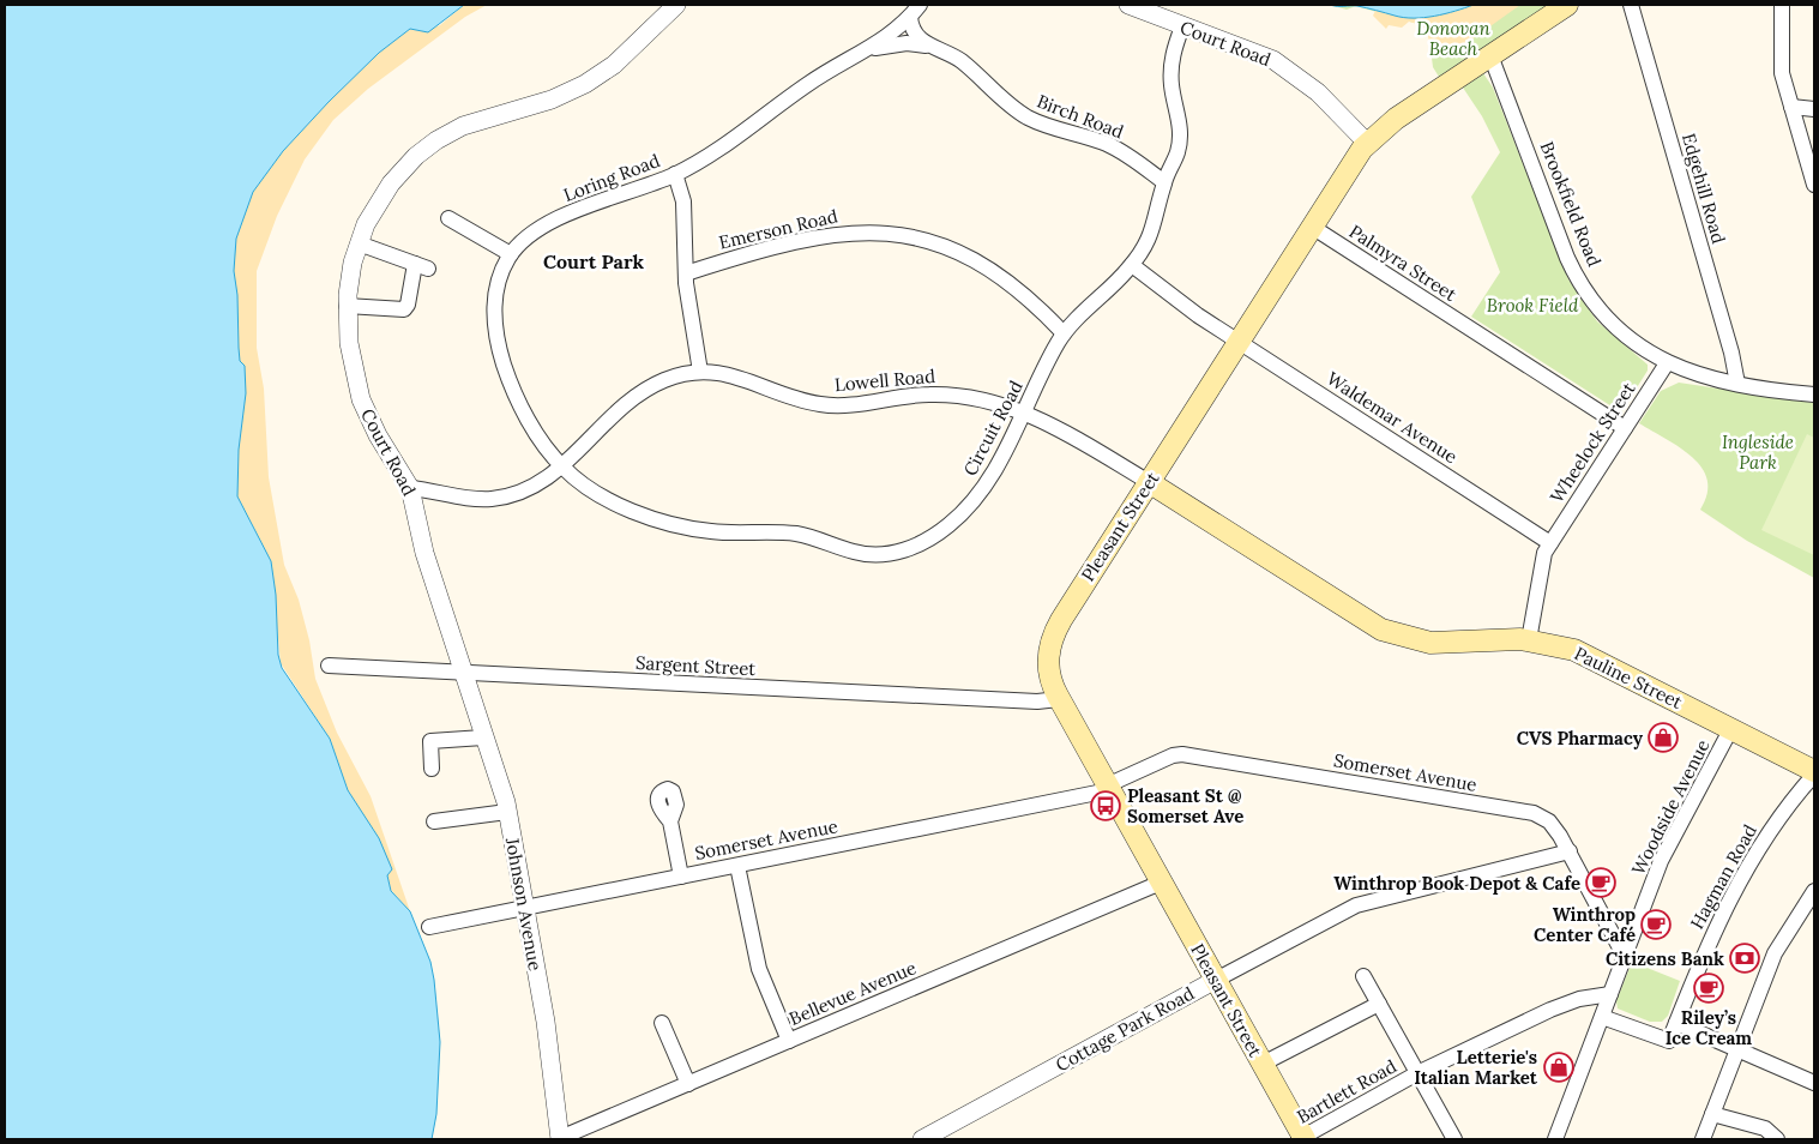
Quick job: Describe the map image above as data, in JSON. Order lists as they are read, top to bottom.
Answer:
{
  "streets": {
    "main road": ["Pleasant Street", "Pauline Street"],
    "street": [
      "Court Road",
      "Birch Road",
      "Loring Road",
      "Edgehill Road",
      "Brookfield Road",
      "Emerson Road",
      "Palmyra Street",
      "Lowell Road",
      "Waldemar Avenue",
      "Circuit Road",
      "Wheelock Street",
      "Sargent Street",
      "Somerset Avenue",
      "Woodside Avenue",
      "Hagman Road",
      "Johnson Avenue",
      "Bellevue Avenue",
      "Cottage Park Road",
      "Bartlett Road"
    ]
  },
  "crossings": [
    ["Court Road", "Circuit Road"],
    ["Court Road", "Pleasant Street"],
    ["Court Road", "Sargent Street"],
    ["Court Road", "Johnson Avenue"],
    ["Birch Road", "Loring Road"],
    ["Birch Road", "Circuit Road"],
    ["Loring Road", "Lowell Road"],
    ["Loring Road", "Circuit Road"],
    ["Edgehill Road", "Brookfield Road"],
    ["Brookfield Road", "Wheelock Street"],
    ["Brookfield Road", "Pleasant Street"],
    ["Emerson Road", "Circuit Road"],
    ["Palmyra Street", "Wheelock Street"],
    ["Palmyra Street", "Pleasant Street"],
    ["Lowell Road", "Circuit Road"],
    ["Lowell Road", "Pleasant Street"],
    ["Lowell Road", "Pauline Street"],
    ["Waldemar Avenue", "Circuit Road"],
    ["Waldemar Avenue", "Wheelock Street"],
    ["Waldemar Avenue", "Pleasant Street"],
    ["Pleasant Street", "Sargent Street"],
    ["Pleasant Street", "Pauline Street"],
    ["Pleasant Street", "Somerset Avenue"],
    ["Pleasant Street", "Bellevue Avenue"],
    ["Pleasant Street", "Cottage Park Road"],
    ["Pleasant Street", "Bartlett Road"],
    ["Sargent Street", "Johnson Avenue"],
    ["Pauline Street", "Woodside Avenue"],
    ["Pauline Street", "Hagman Road"],
    ["Somerset Avenue", "Woodside Avenue"],
    ["Somerset Avenue", "Johnson Avenue"],
    ["Somerset Avenue", "Cottage Park Road"],
    ["Woodside Avenue", "Hagman Road"],
    ["Woodside Avenue", "Bartlett Road"],
    ["Johnson Avenue", "Bellevue Avenue"]
  ],
  "districts": ["Court Park"],
  "parks": ["Donovan Beach", "Brook Field", "Ingleside Park"],
  "places": {
    "shop": ["CVS Pharmacy", "Letterie's Italian Market"],
    "bus stop": ["Pleasant St @ Somerset Ave"],
    "cafe": ["Winthrop Book Depot & Cafe", "Winthrop Center Café", "Riley’s Ice Cream"],
    "bank": ["Citizens Bank"]
  }
}
